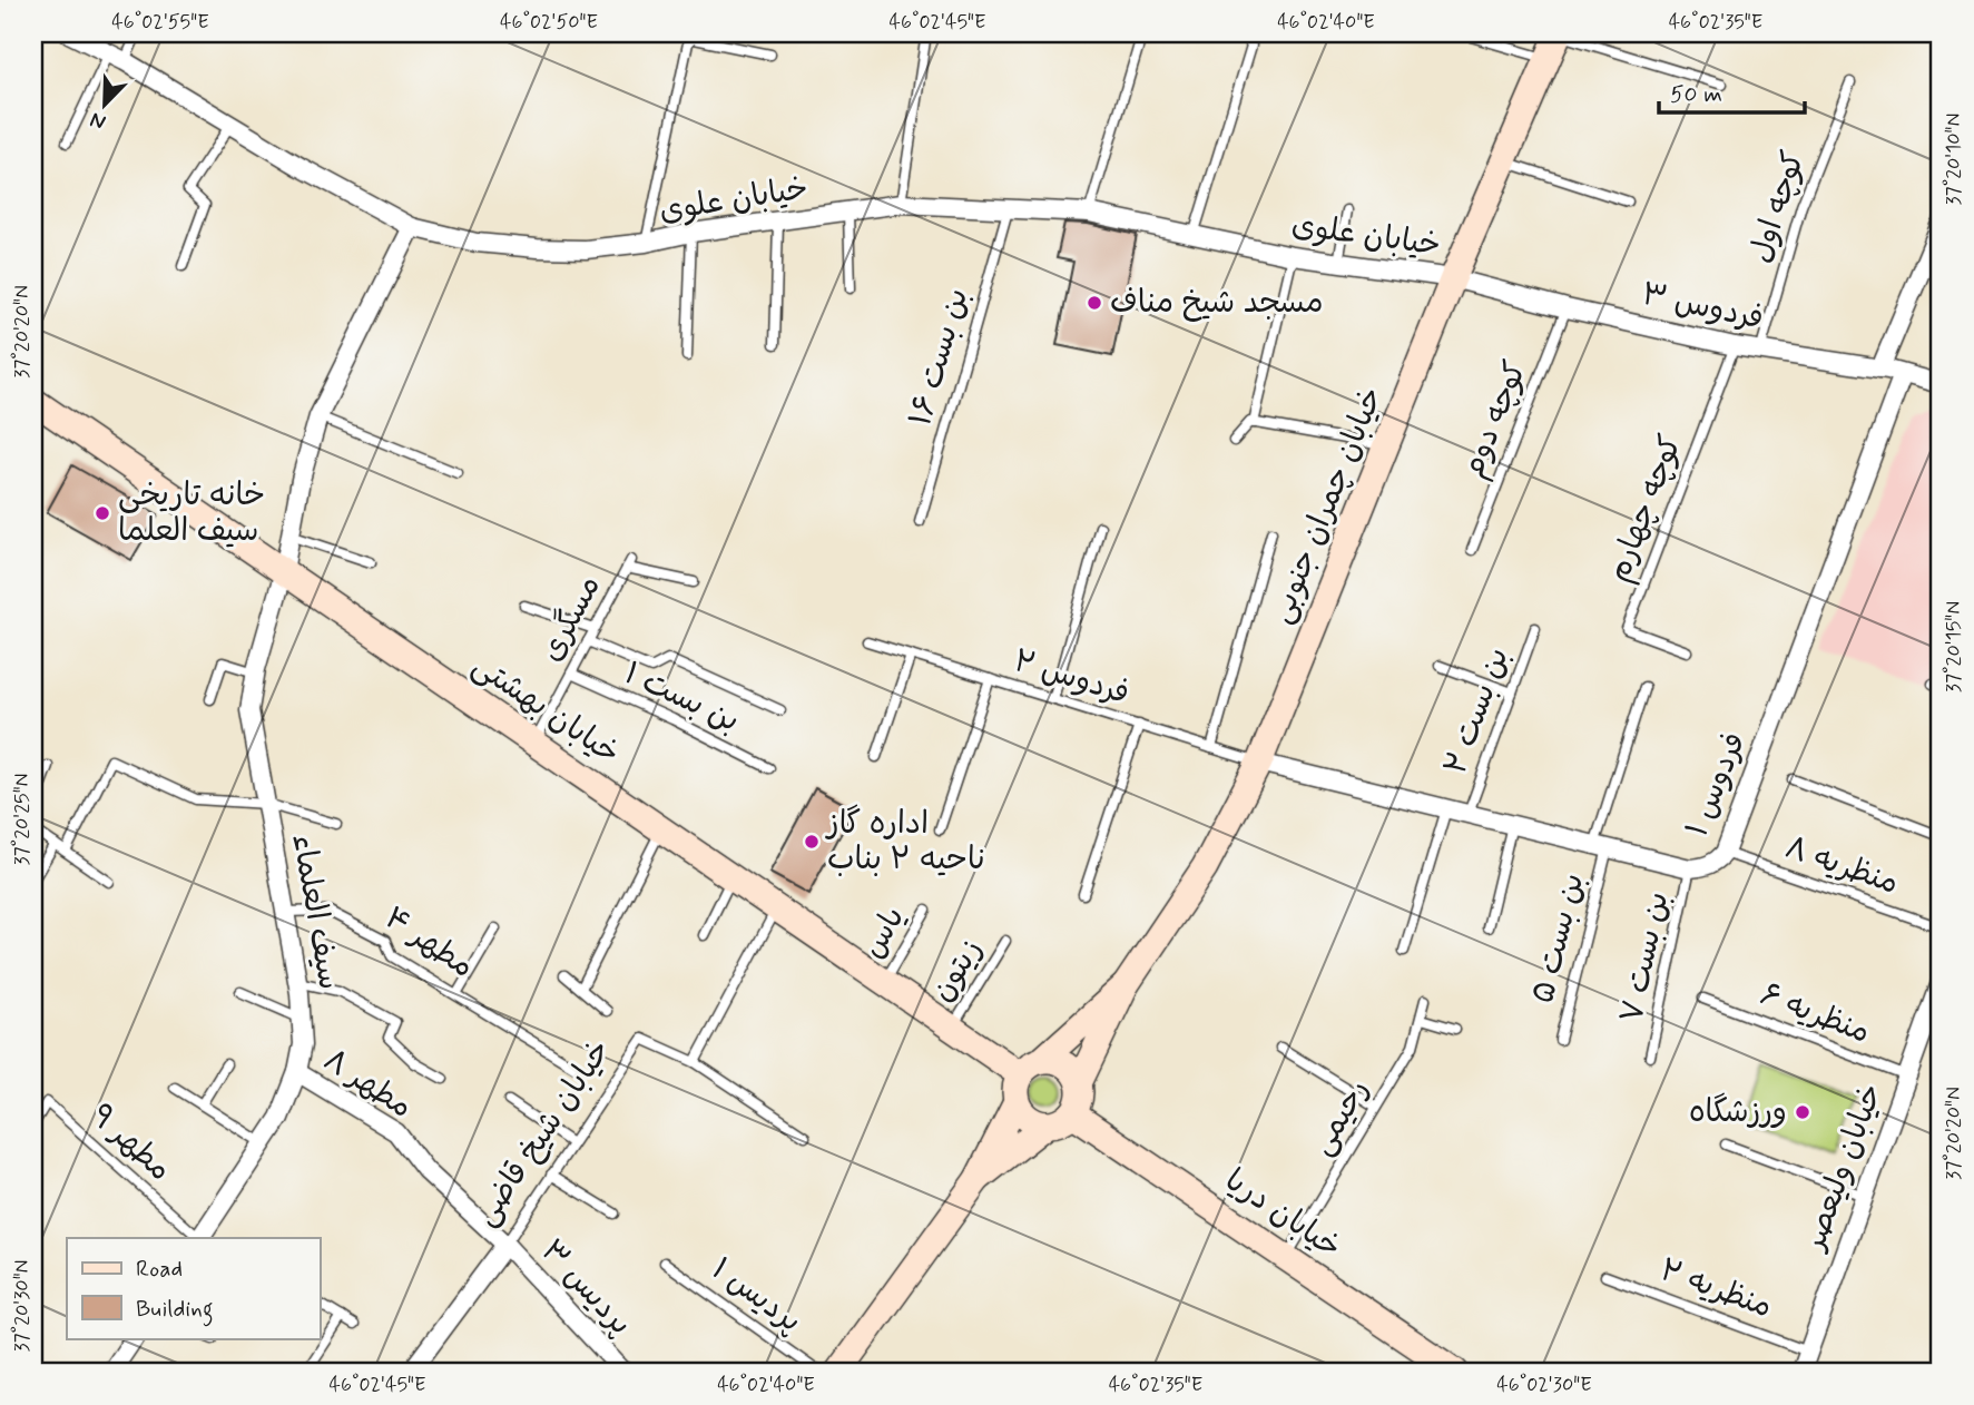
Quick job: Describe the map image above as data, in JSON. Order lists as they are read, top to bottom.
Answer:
{
  "streets": {
    "main road": ["خیابان چمران جنوبی", "خیابان بهشتی", "خیابان دریا"],
    "street": [
      "خیابان علوی",
      "فردوس ۳",
      "فردوس ۱",
      "سیف العلماء",
      "مطهر ۸",
      "خیابان شیخ قاضی",
      "خیابان ولیعصر",
      "پردیس ۳"
    ],
    "lane": [
      "کوچه اول",
      "بن بست ۱۶",
      "کوچه دوم",
      "کوچه چهارم",
      "مسگری",
      "فردوس ۲",
      "بن بست ۱",
      "بن بست ۲",
      "منظریه ۸",
      "یاس",
      "بن بست ۵",
      "مطهر ۴",
      "بن بست ۷",
      "زیتون",
      "منظریه ۶",
      "رحیمی",
      "مطهر ۹",
      "منظریه ۲",
      "پردیس ۱"
    ]
  },
  "crossings": [
    ["خیابان علوی", "فردوس ۳"],
    ["خیابان علوی", "بن بست ۱۶"],
    ["خیابان علوی", "خیابان چمران جنوبی"],
    ["خیابان علوی", "سیف العلماء"],
    ["کوچه اول", "فردوس ۳"],
    ["فردوس ۳", "کوچه دوم"],
    ["فردوس ۳", "خیابان چمران جنوبی"],
    ["فردوس ۳", "کوچه چهارم"],
    ["فردوس ۳", "فردوس ۱"],
    ["خیابان چمران جنوبی", "فردوس ۲"],
    ["خیابان چمران جنوبی", "خیابان بهشتی"],
    ["خیابان چمران جنوبی", "فردوس ۱"],
    ["خیابان چمران جنوبی", "خیابان دریا"],
    ["مسگری", "بن بست ۱"],
    ["مسگری", "خیابان بهشتی"],
    ["فردوس ۲", "فردوس ۱"],
    ["خیابان بهشتی", "سیف العلماء"],
    ["خیابان بهشتی", "یاس"],
    ["خیابان بهشتی", "زیتون"],
    ["خیابان بهشتی", "خیابان دریا"],
    ["بن بست ۲", "فردوس ۱"],
    ["فردوس ۱", "منظریه ۸"],
    ["فردوس ۱", "بن بست ۵"],
    ["فردوس ۱", "بن بست ۷"],
    ["سیف العلماء", "مطهر ۴"],
    ["سیف العلماء", "مطهر ۸"],
    ["سیف العلماء", "مطهر ۹"],
    ["منظریه ۶", "خیابان ولیعصر"],
    ["مطهر ۸", "خیابان شیخ قاضی"],
    ["مطهر ۸", "پردیس ۳"],
    ["رحیمی", "خیابان دریا"],
    ["خیابان شیخ قاضی", "پردیس ۳"],
    ["خیابان ولیعصر", "منظریه ۲"]
  ],
  "places": [
    "مسجد شیخ مناف",
    "خانه تاریخی سیف العلما",
    "اداره گاز ناحیه ۲ بناب",
    "ورزشگاه"
  ],
  "legend": ["Road", "Building"],
  "scale_bar": "50 m",
  "north": "bottom left",
  "coordinates": [
    "46°02'55\"E",
    "46°02'50\"E",
    "46°02'45\"E",
    "46°02'40\"E",
    "46°02'35\"E",
    "37°20'10\"N",
    "37°20'20\"N",
    "37°20'15\"N",
    "37°20'25\"N",
    "37°20'30\"N",
    "46°02'30\"E"
  ]
}
